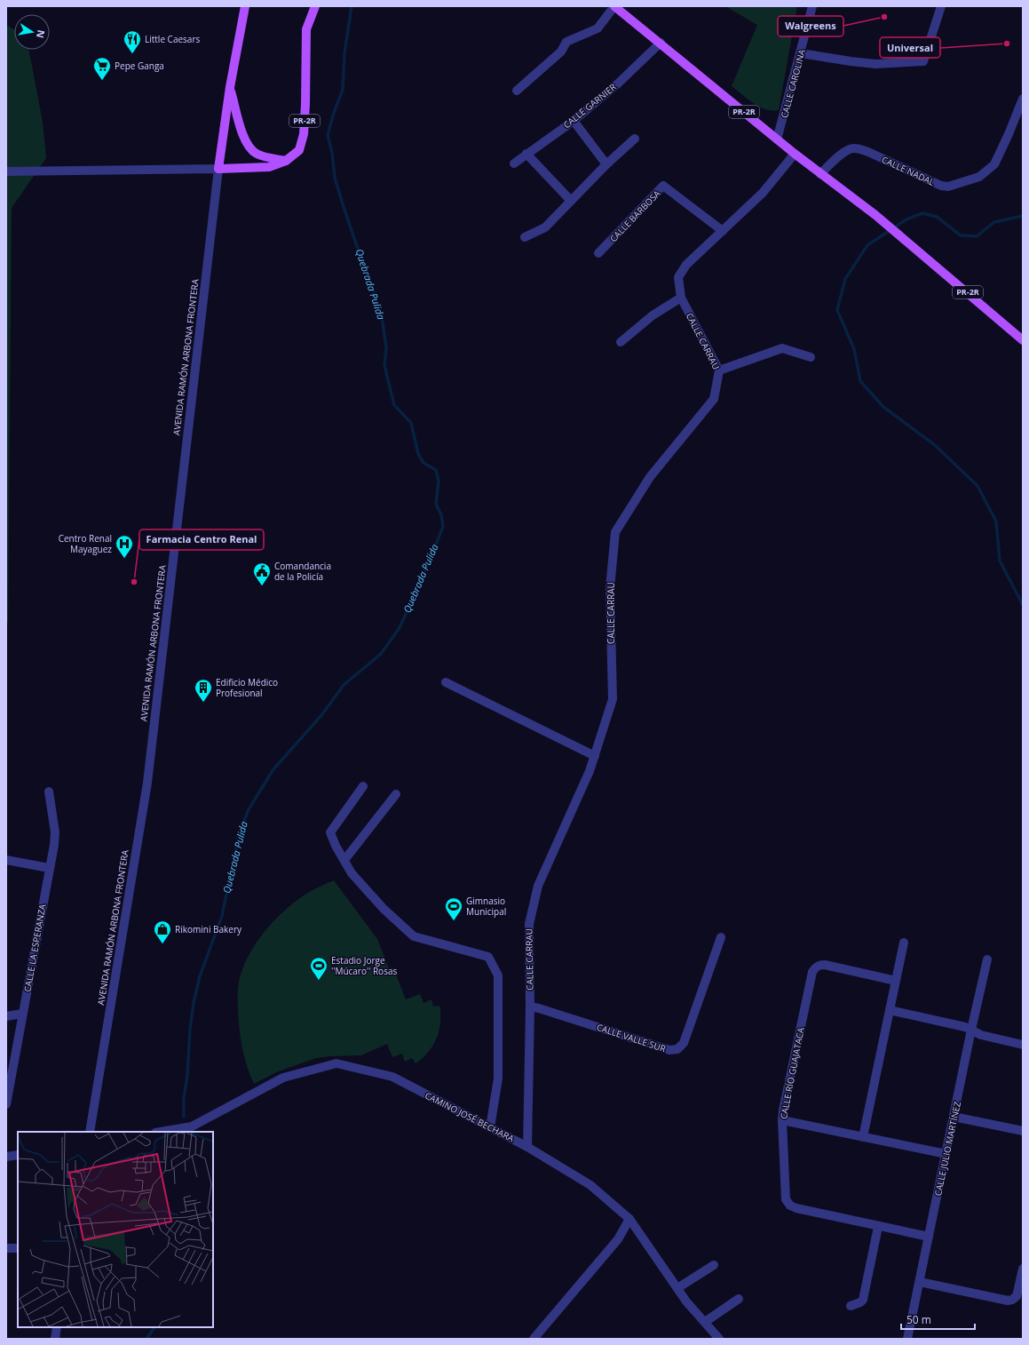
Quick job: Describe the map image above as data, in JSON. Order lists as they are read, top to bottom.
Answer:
{
  "streets": {
    "main road": ["PR-2R", "AVENIDA RAMÓN ARBONA FRONTERA"],
    "street": [
      "CALLE CAROLINA",
      "CALLE GARNIER",
      "CALLE NADAL",
      "CALLE BARBOSA",
      "CALLE CARRAU",
      "CALLE LA ESPERANZA",
      "CALLE VALLE SUR",
      "CALLE RÍO GUAJATACA",
      "CAMINO JOSÉ BECHARA",
      "CALLE JULIO MARTÍNEZ"
    ]
  },
  "crossings": [
    ["CALLE CAROLINA", "PR-2R"],
    ["CALLE GARNIER", "PR-2R"],
    ["PR-2R", "CALLE NADAL"],
    ["PR-2R", "CALLE CARRAU"],
    ["PR-2R", "AVENIDA RAMÓN ARBONA FRONTERA"],
    ["CALLE BARBOSA", "CALLE CARRAU"],
    ["CALLE CARRAU", "CALLE VALLE SUR"],
    ["CALLE CARRAU", "CAMINO JOSÉ BECHARA"],
    ["CALLE RÍO GUAJATACA", "CALLE JULIO MARTÍNEZ"]
  ],
  "water": ["Quebrada Pulida"],
  "places": {
    "other": ["Walgreens", "Universal", "Farmacia Centro Renal"],
    "restaurant": ["Little Caesars"],
    "supermarket": ["Pepe Ganga"],
    "hospital": ["Centro Renal Mayaguez"],
    "public building": ["Comandancia de la Policía"],
    "building": ["Edificio Médico Profesional"],
    "sports": ["Gimnasio Municipal", "Estadio Jorge ''Múcaro'' Rosas"],
    "shop": ["Rikomini Bakery"]
  },
  "scale_bar": "50 m",
  "north": "right"
}
